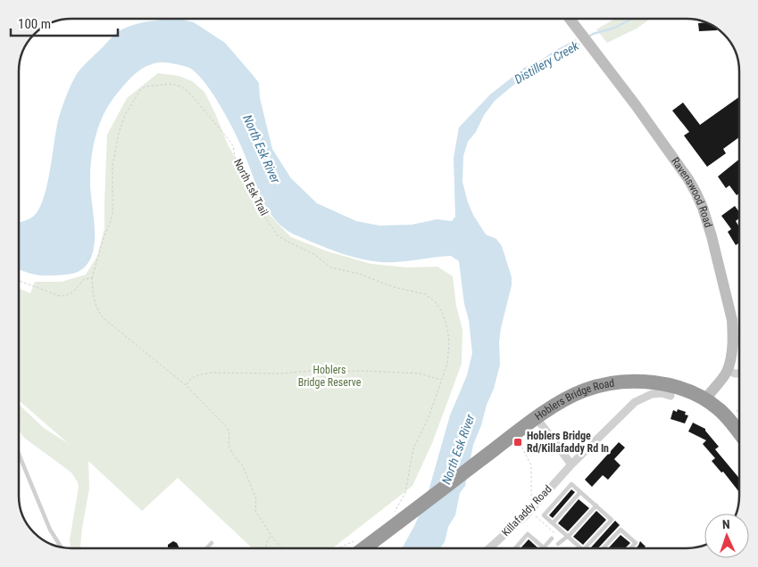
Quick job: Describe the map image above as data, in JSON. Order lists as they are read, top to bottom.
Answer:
{
  "streets": {
    "highway": ["Hoblers Bridge Road"],
    "street": ["Ravenswood Road", "Killafaddy Road"],
    "path": ["North Esk Trail"]
  },
  "crossings": [
    ["Ravenswood Road", "Hoblers Bridge Road"]
  ],
  "water": ["Distillery Creek", "North Esk River"],
  "parks": ["Hoblers Bridge Reserve"],
  "places": {
    "transit": ["Hoblers Bridge Rd/Killafaddy Rd In"]
  },
  "scale_bar": "100 m",
  "north": "top"
}
